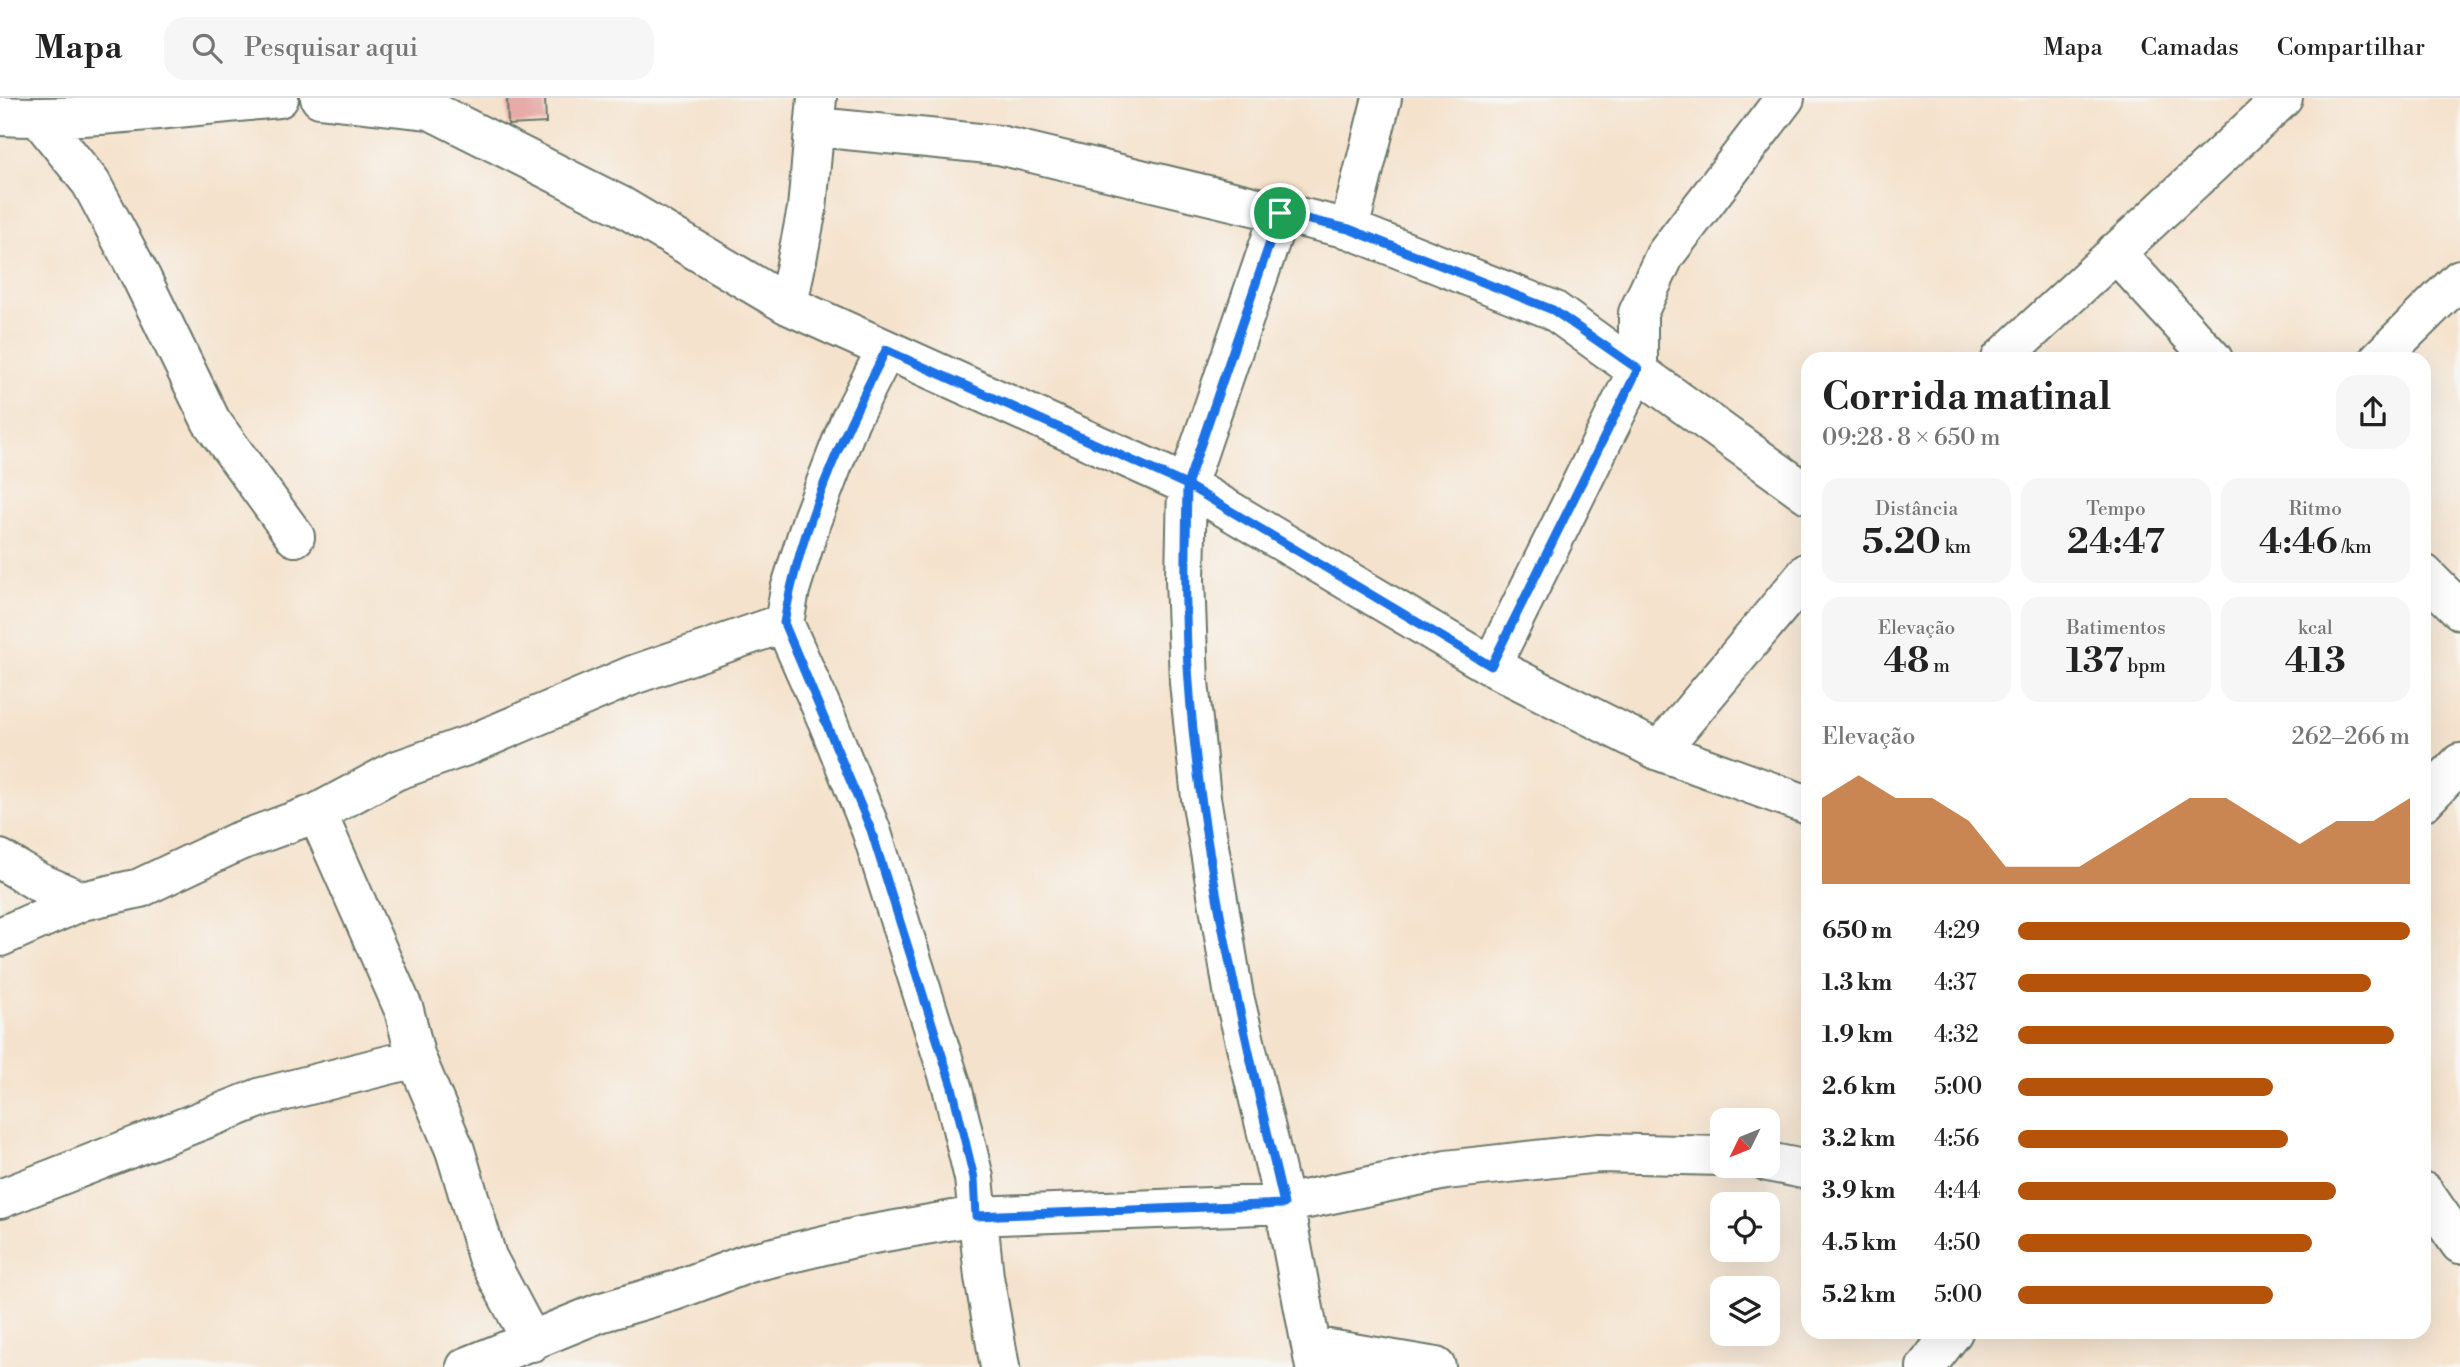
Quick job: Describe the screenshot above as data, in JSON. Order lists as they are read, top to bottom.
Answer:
{
  "north": "bottom left",
  "page": {
    "header": "Mapa",
    "search": "Pesquisar aqui",
    "nav": ["Mapa", "Camadas", "Compartilhar"],
    "heading": ["Corrida matinal", "09:28 · 8 × 650 m"],
    "stats": [
      ["Distância", "5.20 km"],
      ["Tempo", "24:47"],
      ["Ritmo", "4:46 /km"],
      ["Elevação", "48 m"],
      ["Batimentos", "137 bpm"],
      ["kcal", "413"]
    ],
    "chart": ["Elevação", "262–266 m"],
    "list": [
      {
        "name": "650 m",
        "note": "4:29"
      },
      {
        "name": "1.3 km",
        "note": "4:37"
      },
      {
        "name": "1.9 km",
        "note": "4:32"
      },
      {
        "name": "2.6 km",
        "note": "5:00"
      },
      {
        "name": "3.2 km",
        "note": "4:56"
      },
      {
        "name": "3.9 km",
        "note": "4:44"
      },
      {
        "name": "4.5 km",
        "note": "4:50"
      },
      {
        "name": "5.2 km",
        "note": "5:00"
      }
    ]
  }
}
